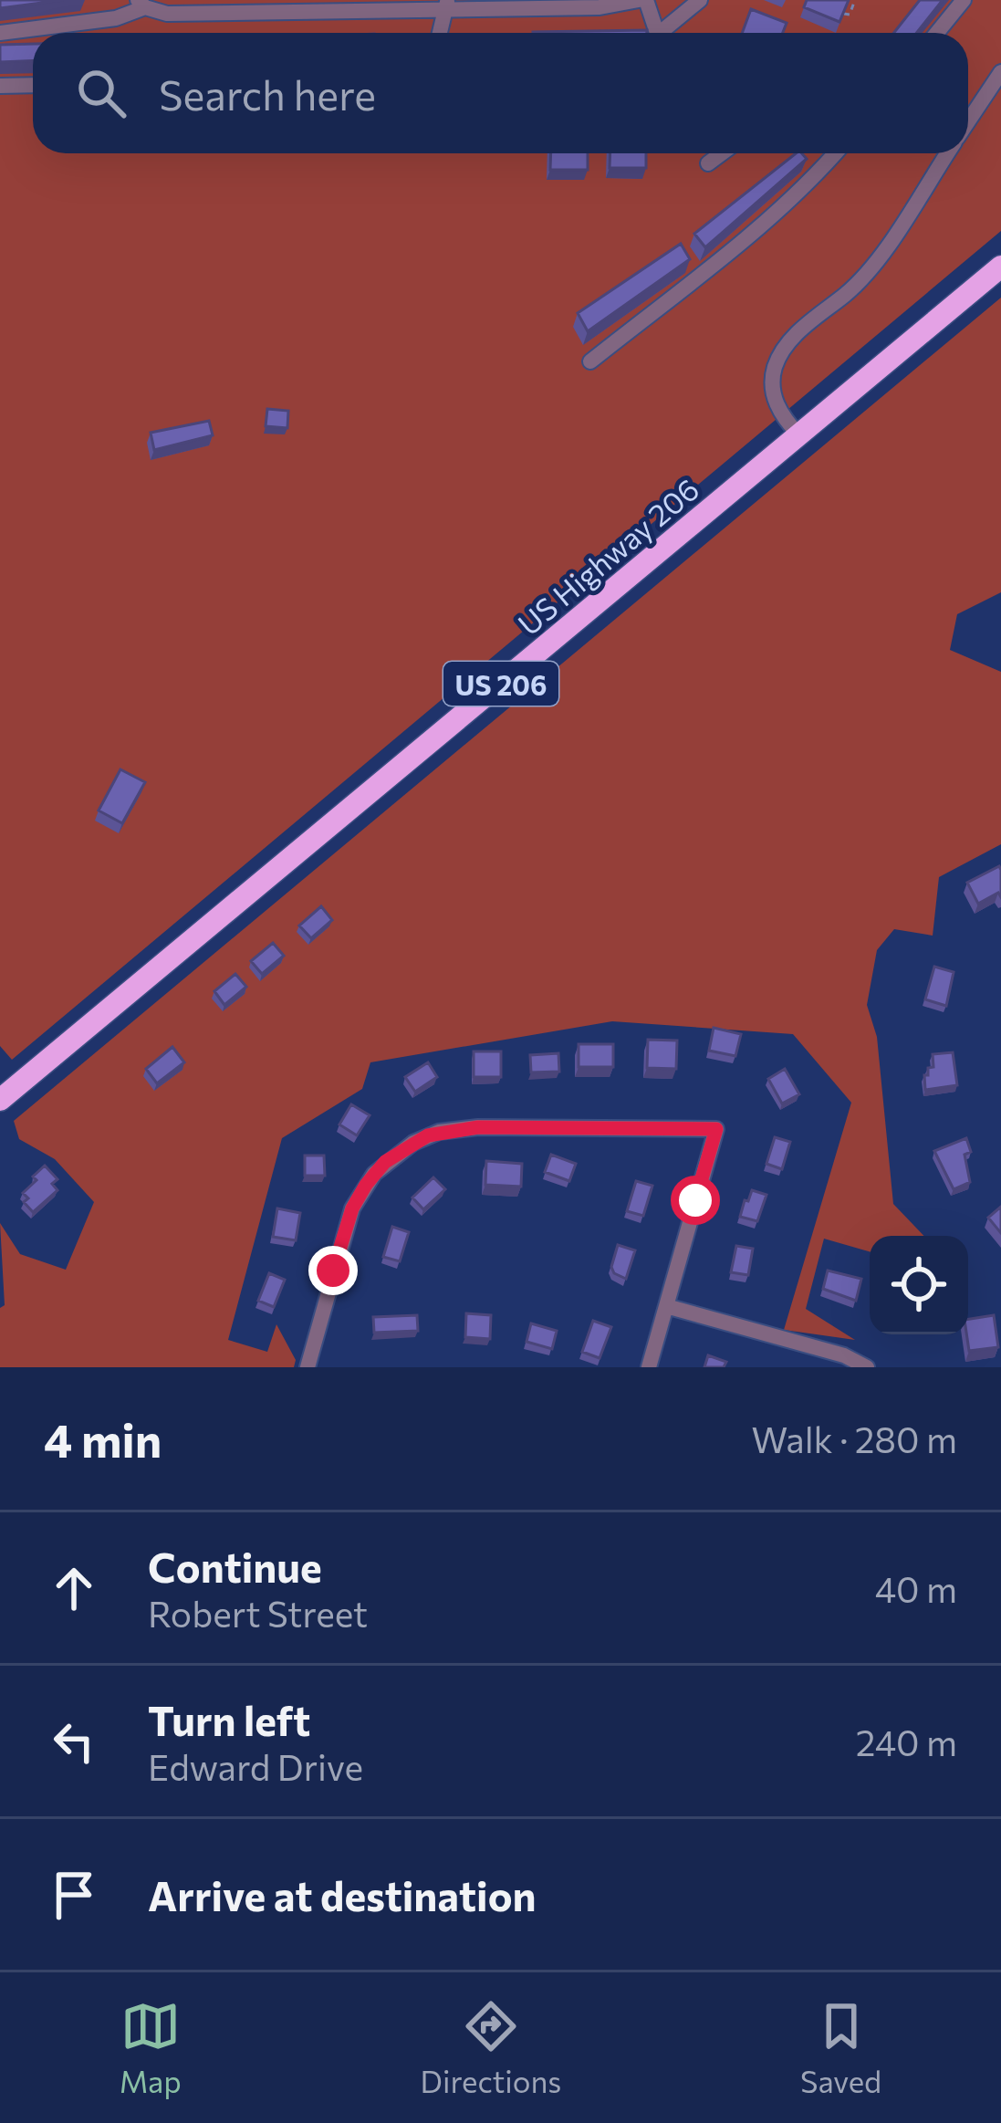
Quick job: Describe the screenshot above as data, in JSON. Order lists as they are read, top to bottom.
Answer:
{
  "streets": {
    "highway": ["US Highway 206", "US 206"]
  },
  "page": {
    "search": "Search here",
    "heading": ["4 min", "Walk · 280 m"],
    "list": [
      ["Continue", "Robert Street", "40 m"],
      ["Turn left", "Edward Drive", "240 m"],
      "Arrive at destination"
    ],
    "nav": ["Map", "Directions", "Saved"]
  }
}
